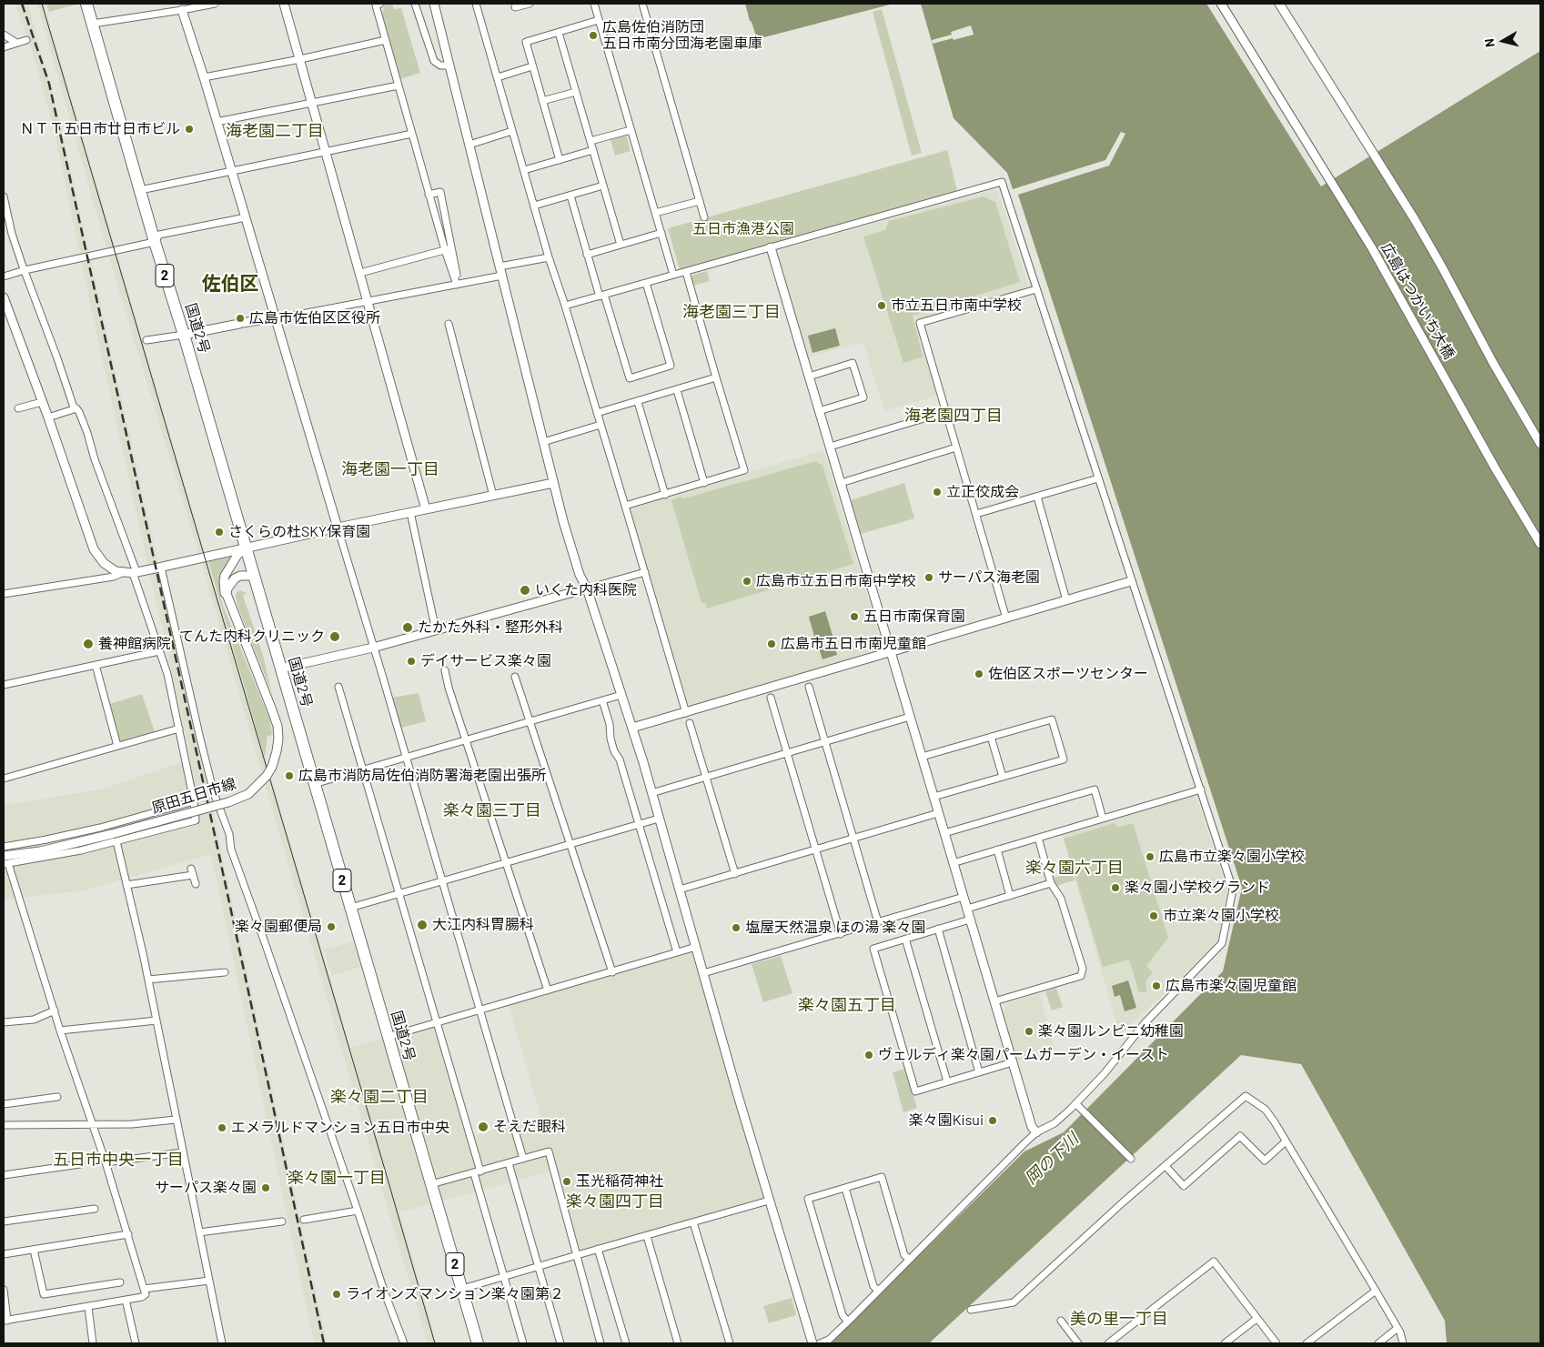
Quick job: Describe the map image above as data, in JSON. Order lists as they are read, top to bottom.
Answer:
{
  "streets": {
    "highway": ["2", "国道2号"],
    "street": ["広島はつかいち大橋", "原田五日市線"]
  },
  "crossings": [
    ["国道2号", "原田五日市線"]
  ],
  "districts": [
    "海老園二丁目",
    "佐伯区",
    "海老園三丁目",
    "海老園四丁目",
    "海老園一丁目",
    "楽々園三丁目",
    "楽々園六丁目",
    "楽々園五丁目",
    "楽々園二丁目",
    "五日市中央一丁目",
    "楽々園一丁目",
    "楽々園四丁目",
    "美の里一丁目"
  ],
  "water": ["岡の下川"],
  "parks": ["五日市漁港公園"],
  "places": [
    "広島佐伯消防団 五日市南分団海老園車庫",
    "ＮＴＴ五日市廿日市ビル",
    "市立五日市南中学校",
    "広島市佐伯区区役所",
    "立正佼成会",
    "さくらの杜SKY保育園",
    "サーパス海老園",
    "広島市立五日市南中学校",
    "いくた内科医院",
    "五日市南保育園",
    "たかた外科・整形外科",
    "てんた内科クリニック",
    "養神館病院",
    "広島市五日市南児童館",
    "デイサービス楽々園",
    "佐伯区スポーツセンター",
    "広島市消防局佐伯消防署海老園出張所",
    "広島市立楽々園小学校",
    "楽々園小学校グランド",
    "市立楽々園小学校",
    "大江内科胃腸科",
    "楽々園郵便局",
    "塩屋天然温泉 ほの湯 楽々園",
    "広島市楽々園児童館",
    "楽々園ルンビニ幼稚園",
    "ヴェルディ楽々園パームガーデン・イースト",
    "楽々園Kisui",
    "そえだ眼科",
    "エメラルドマンション五日市中央",
    "玉光稲荷神社",
    "サーパス楽々園",
    "ライオンズマンション楽々園第２"
  ],
  "north": "left"
}
